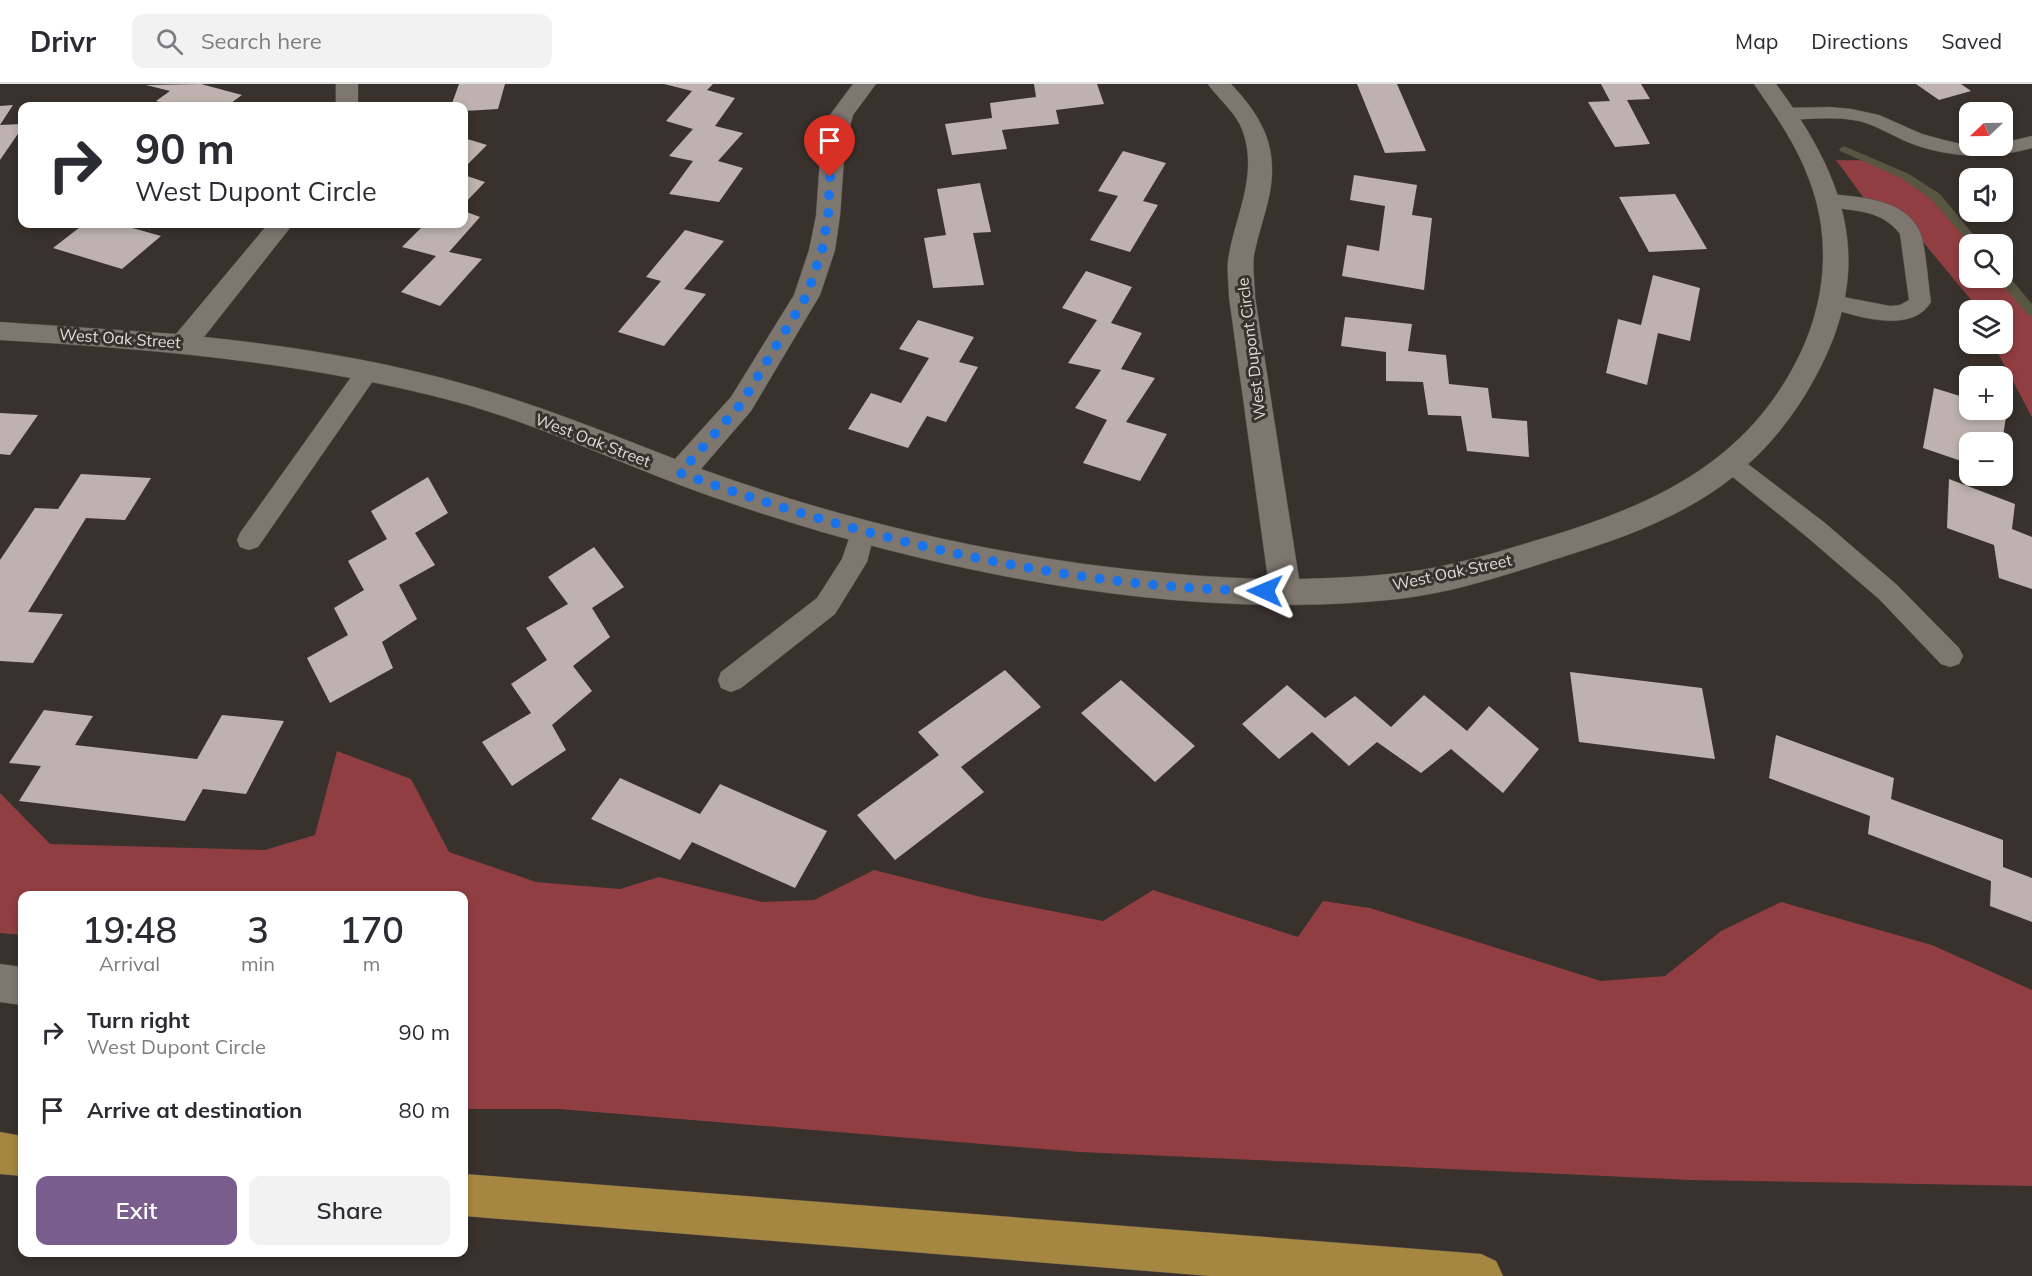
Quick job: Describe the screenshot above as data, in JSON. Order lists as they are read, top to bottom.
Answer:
{
  "streets": {
    "street": ["West Oak Street", "West Dupont Circle"]
  },
  "crossings": [
    ["West Oak Street", "West Dupont Circle"]
  ],
  "north": "left",
  "page": {
    "header": "Drivr",
    "search": "Search here",
    "nav": ["Map", "Directions", "Saved"],
    "map_buttons": ["+", "−"],
    "turn": ["90 m", "West Dupont Circle"],
    "eta": [
      "19:48",
      "Arrival",
      "3",
      "min",
      "170",
      "m"
    ],
    "list": [
      {
        "name": "Turn right",
        "note": "West Dupont Circle",
        "value": "90 m"
      },
      {
        "name": "Arrive at destination",
        "value": "80 m"
      }
    ],
    "buttons": ["Exit", "Share"]
  }
}
